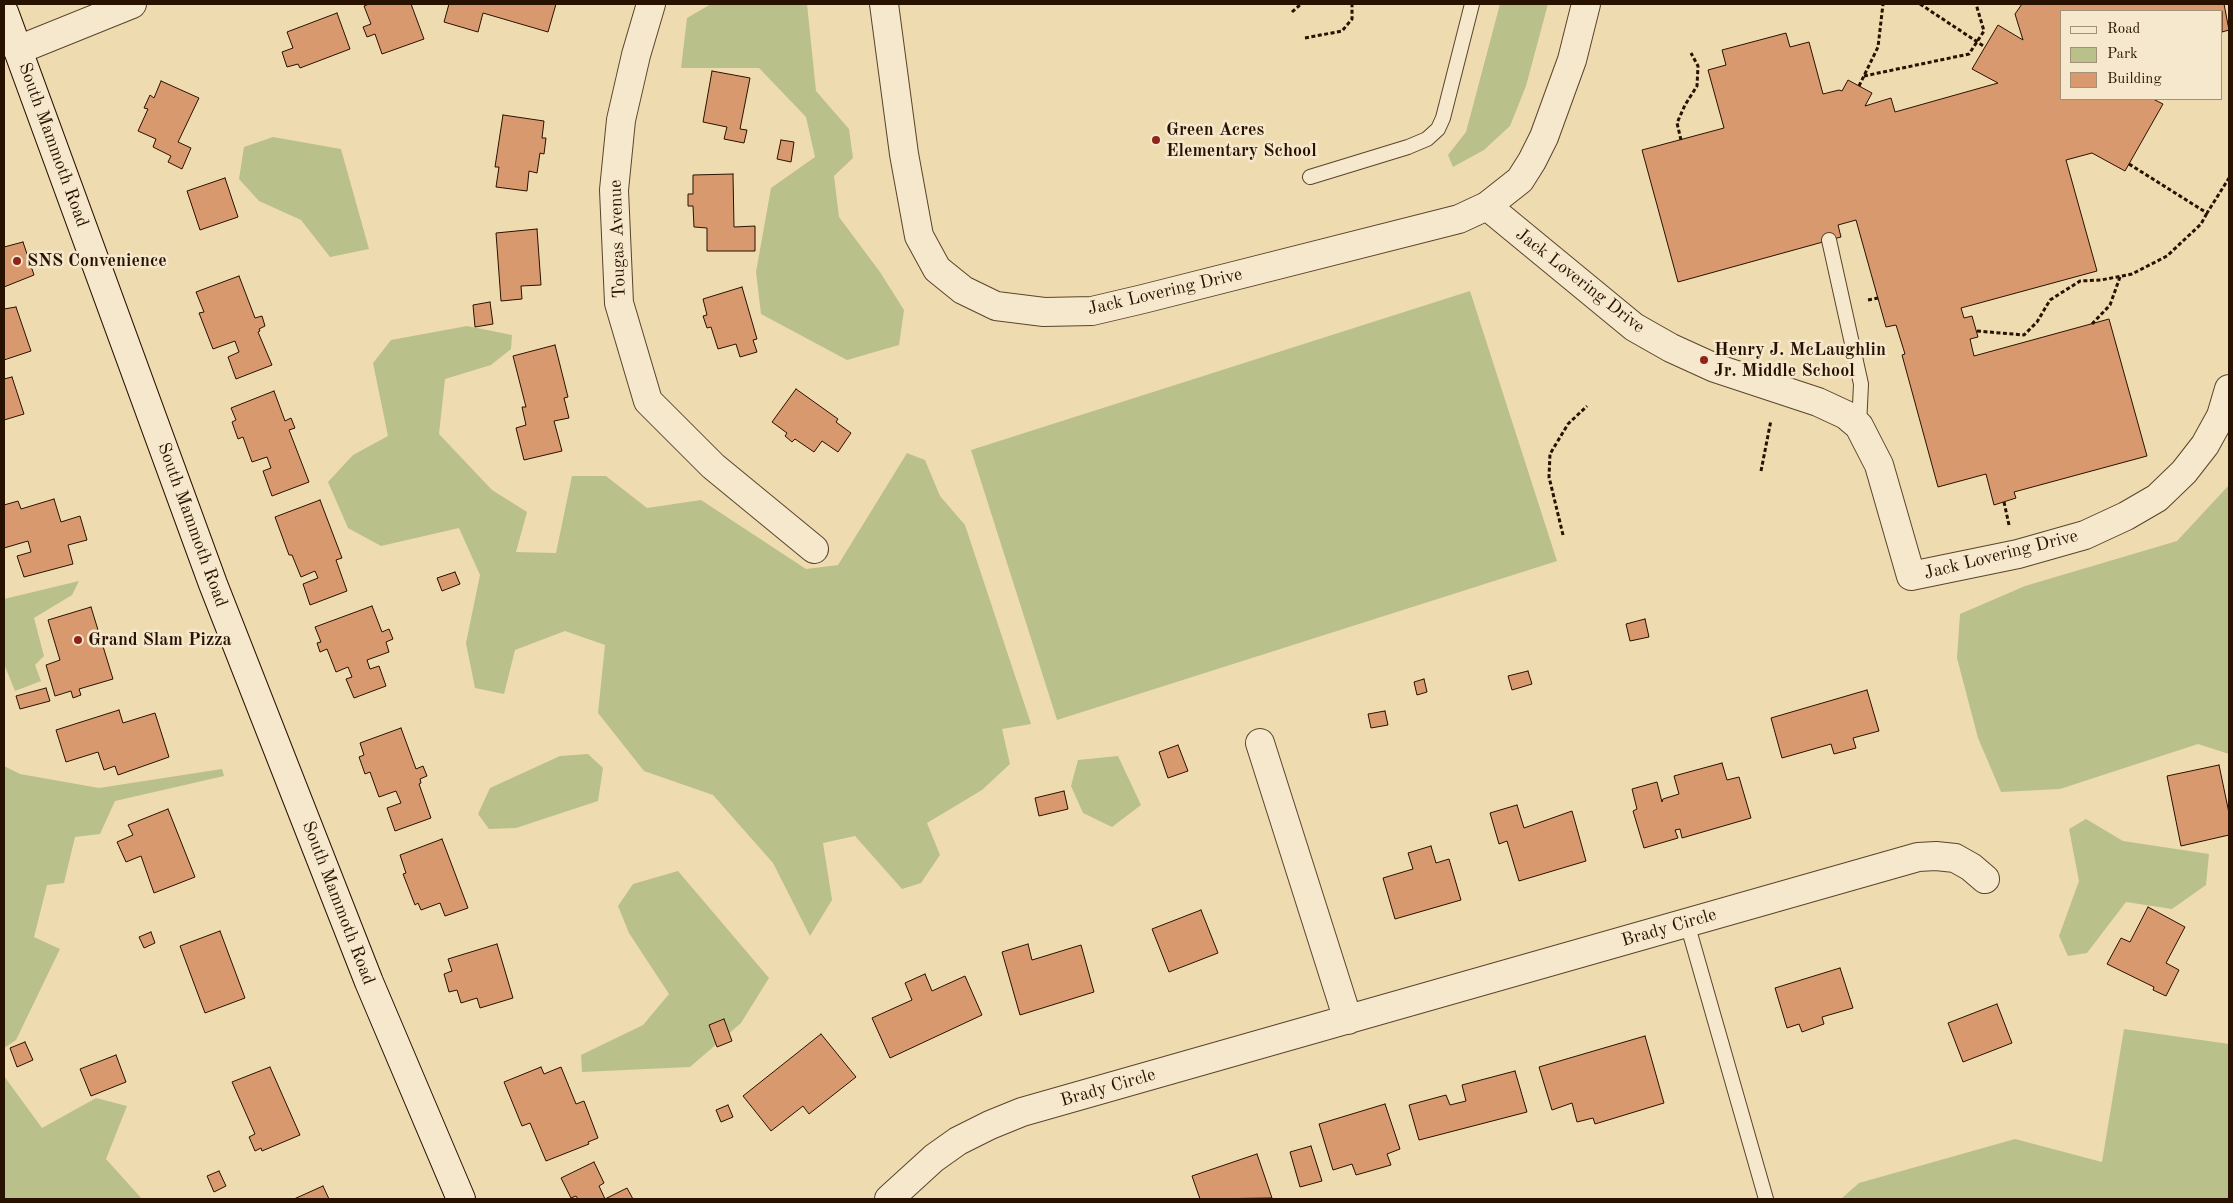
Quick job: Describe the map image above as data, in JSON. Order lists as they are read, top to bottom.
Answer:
{
  "streets": {
    "street": [
      "South Mammoth Road",
      "Tougas Avenue",
      "Jack Lovering Drive",
      "Brady Circle"
    ]
  },
  "places": [
    "Green Acres Elementary School",
    "SNS Convenience",
    "Henry J. McLaughlin Jr. Middle School",
    "Grand Slam Pizza"
  ],
  "legend": ["Road", "Park", "Building"]
}
